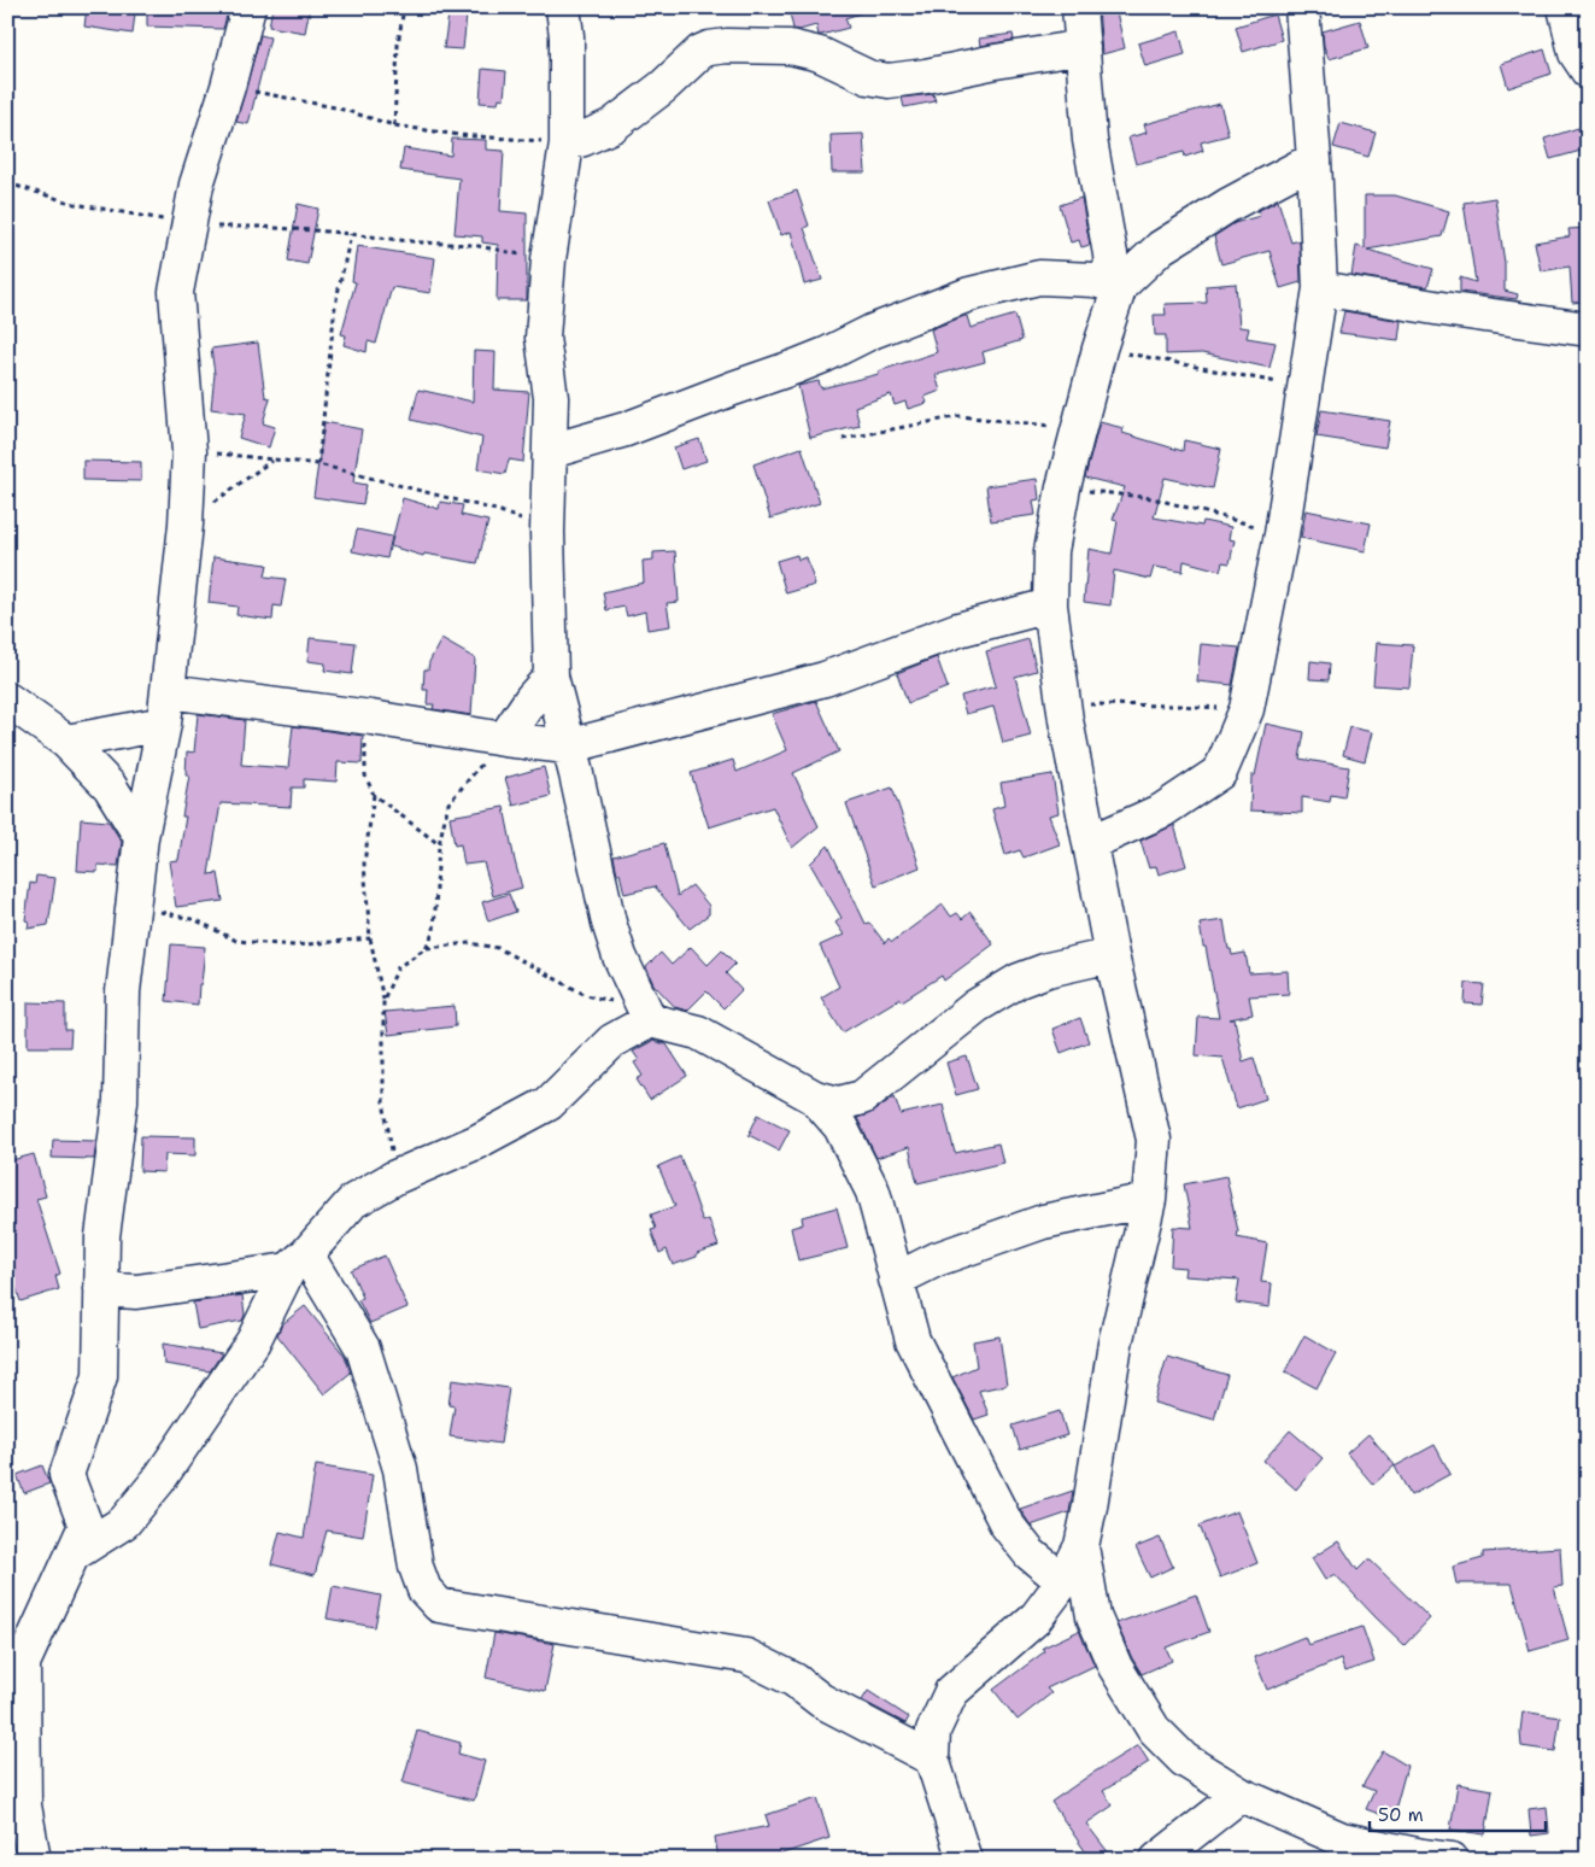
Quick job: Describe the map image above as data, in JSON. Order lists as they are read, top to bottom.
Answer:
{
  "scale_bar": "50 m"
}
